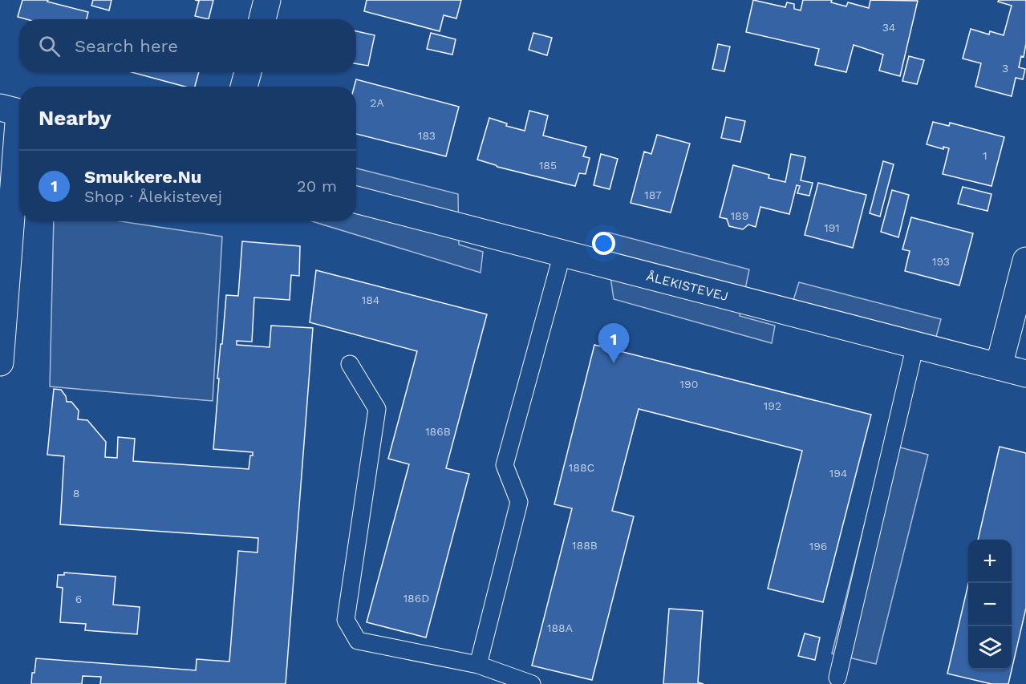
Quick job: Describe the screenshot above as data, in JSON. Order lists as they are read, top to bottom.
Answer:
{
  "streets": {
    "street": ["ÅLEKISTEVEJ"]
  },
  "house_numbers": [
    "34",
    "3",
    "2A",
    "183",
    "1",
    "185",
    "187",
    "189",
    "191",
    "193",
    "184",
    "190",
    "192",
    "186B",
    "188C",
    "194",
    "8",
    "188B",
    "196",
    "186D",
    "6",
    "188A"
  ],
  "page": {
    "search": "Search here",
    "heading": "Nearby",
    "list": [
      {
        "mark": "1",
        "name": "Smukkere.Nu",
        "note": "Shop · Ålekistevej",
        "value": "20 m"
      }
    ],
    "pins": "1",
    "map_buttons": ["+", "−"]
  }
}
